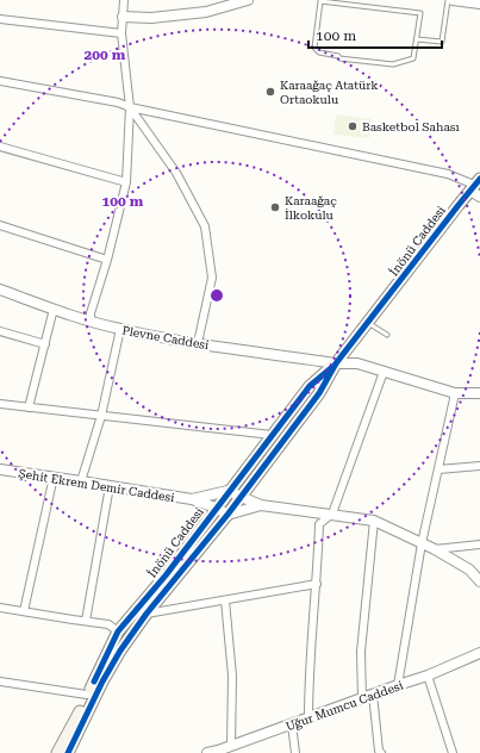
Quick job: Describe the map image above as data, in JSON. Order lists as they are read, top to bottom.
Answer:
{
  "streets": {
    "main road": ["İnönü Caddesi"],
    "street": ["Plevne Caddesi", "Şehit Ekrem Demir Caddesi", "Uğur Mumcu Caddesi"]
  },
  "crossings": [
    ["İnönü Caddesi", "Plevne Caddesi"]
  ],
  "places": ["Karaağaç Atatürk Ortaokulu", "Basketbol Sahası", "Karaağaç İlkokulu"],
  "scale_bar": "100 m",
  "rings": ["200 m", "100 m"]
}
